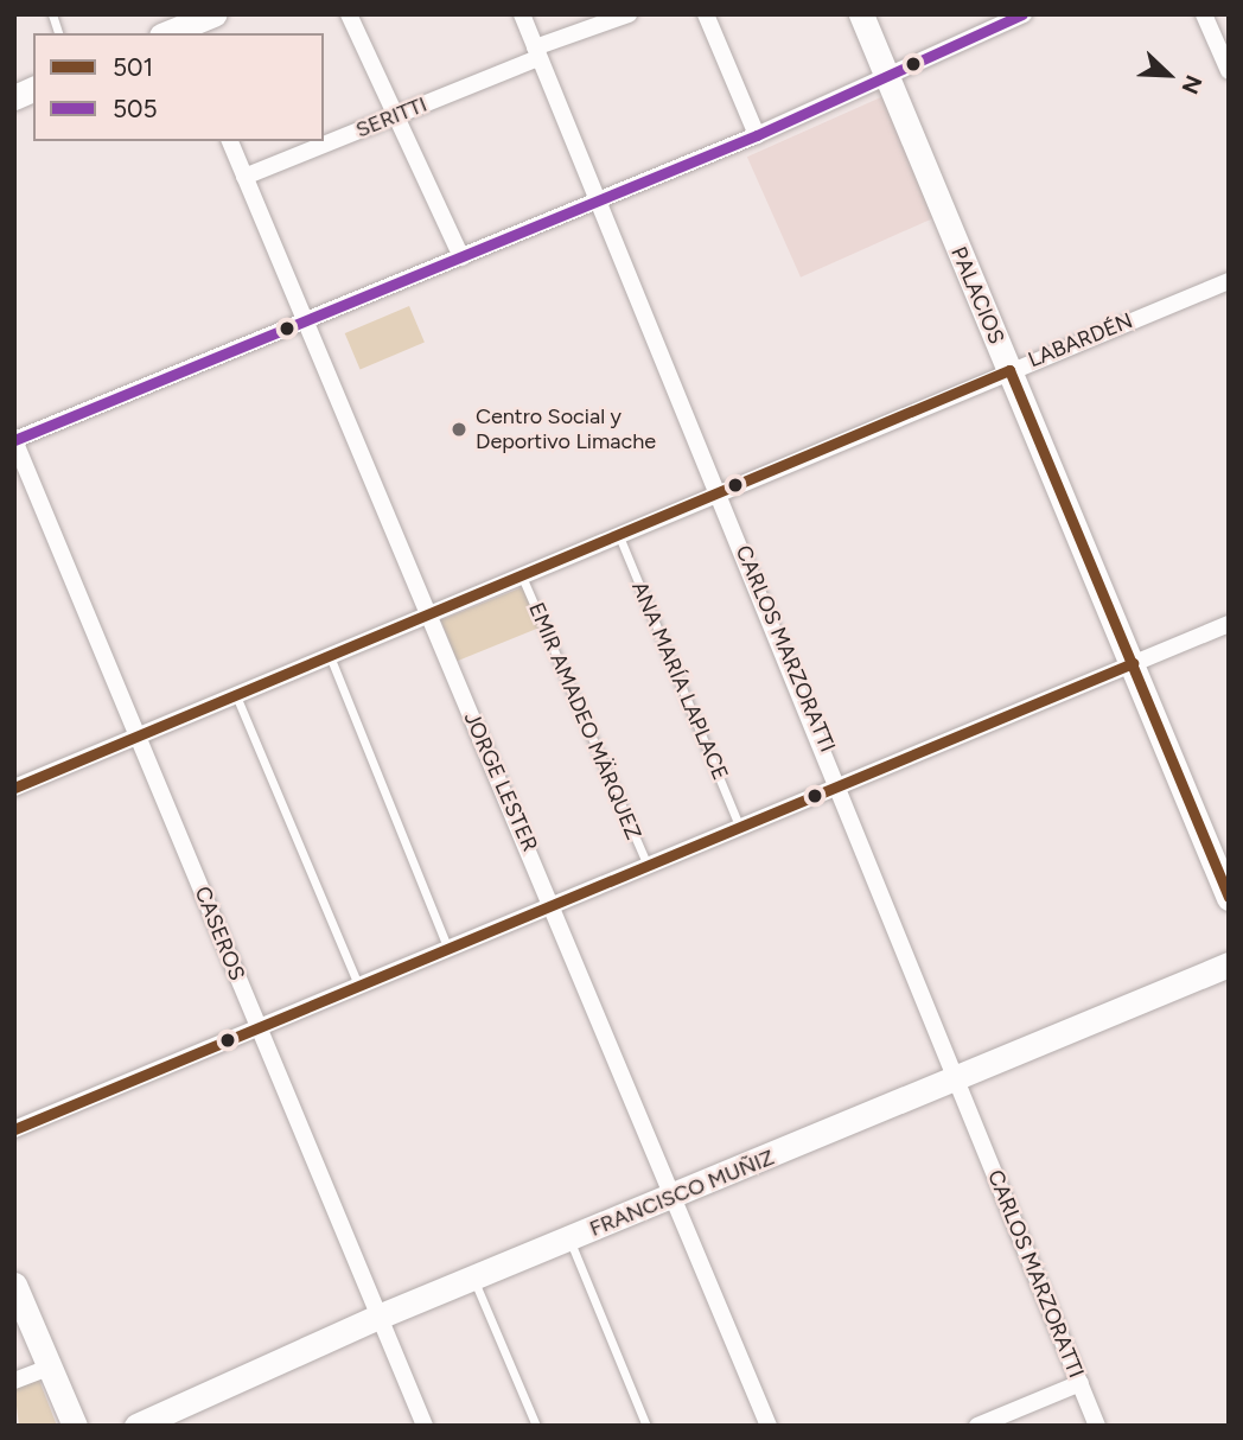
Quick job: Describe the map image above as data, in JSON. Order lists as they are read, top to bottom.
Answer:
{
  "streets": {
    "street": [
      "SERITTI",
      "PALACIOS",
      "LABARDÉN",
      "CARLOS MARZORATTI",
      "JORGE LESTER",
      "CASEROS",
      "FRANCISCO MUÑIZ"
    ],
    "lane": ["ANA MARÍA LAPLACE", "EMIR AMADEO MÄRQUEZ"]
  },
  "crossings": [
    ["SERITTI", "CARLOS MARZORATTI"],
    ["SERITTI", "JORGE LESTER"],
    ["PALACIOS", "LABARDÉN"],
    ["LABARDÉN", "CARLOS MARZORATTI"],
    ["LABARDÉN", "ANA MARÍA LAPLACE"],
    ["LABARDÉN", "EMIR AMADEO MÄRQUEZ"],
    ["LABARDÉN", "JORGE LESTER"],
    ["LABARDÉN", "CASEROS"],
    ["CARLOS MARZORATTI", "FRANCISCO MUÑIZ"],
    ["JORGE LESTER", "FRANCISCO MUÑIZ"],
    ["CASEROS", "FRANCISCO MUÑIZ"]
  ],
  "places": ["Centro Social y Deportivo Limache"],
  "lines": ["transit line 505", "transit line 501"],
  "legend": ["501", "505"],
  "north": "bottom right"
}
